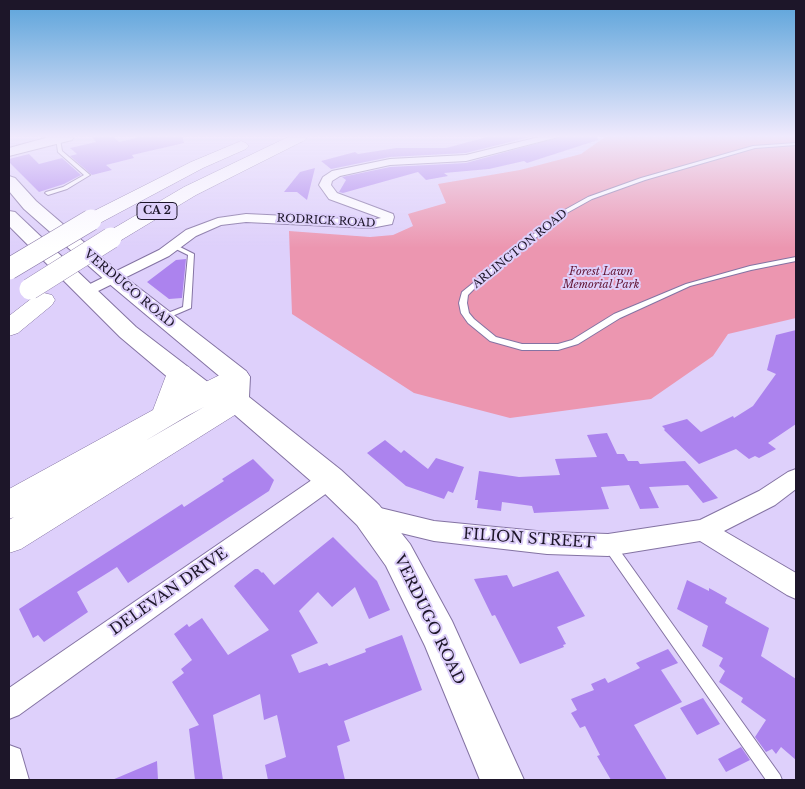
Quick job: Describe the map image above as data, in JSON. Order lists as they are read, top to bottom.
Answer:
{
  "streets": {
    "highway": ["CA 2"],
    "main road": ["VERDUGO ROAD"],
    "street": ["RODRICK ROAD", "FILION STREET", "DELEVAN DRIVE"],
    "lane": ["ARLINGTON ROAD"]
  },
  "crossings": [
    ["RODRICK ROAD", "VERDUGO ROAD"],
    ["VERDUGO ROAD", "FILION STREET"],
    ["VERDUGO ROAD", "DELEVAN DRIVE"]
  ],
  "parks": ["Forest Lawn Memorial Park"]
}
